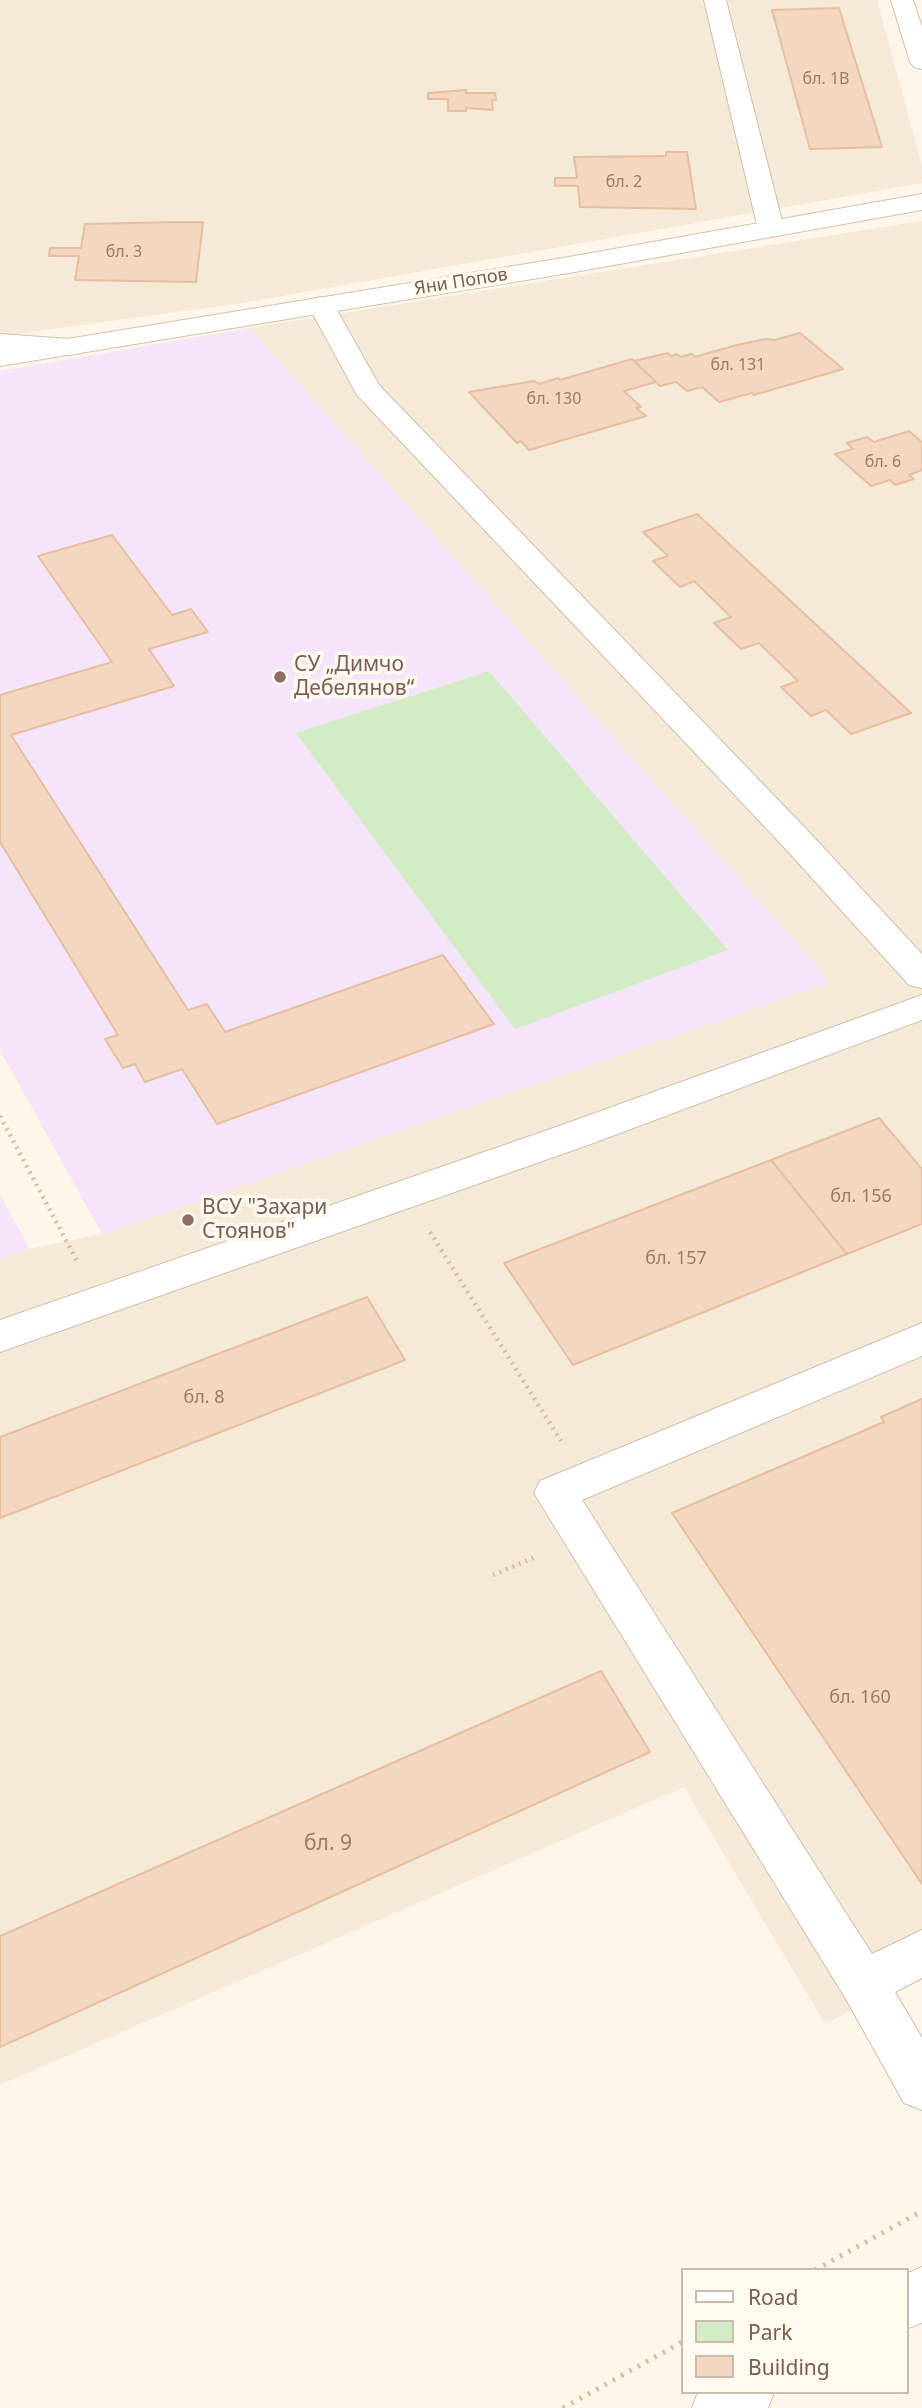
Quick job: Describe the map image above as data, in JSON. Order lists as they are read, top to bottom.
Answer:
{
  "streets": {
    "street": ["Яни Попов"]
  },
  "places": ["СУ „Димчо Дебелянов“", "ВСУ \"Захари Стоянов\""],
  "house_numbers": [
    "бл. 1В",
    "бл. 2",
    "бл. 3",
    "бл. 131",
    "бл. 130",
    "бл. 6",
    "бл. 156",
    "бл. 157",
    "бл. 8",
    "бл. 160",
    "бл. 9"
  ],
  "legend": ["Road", "Park", "Building"]
}
